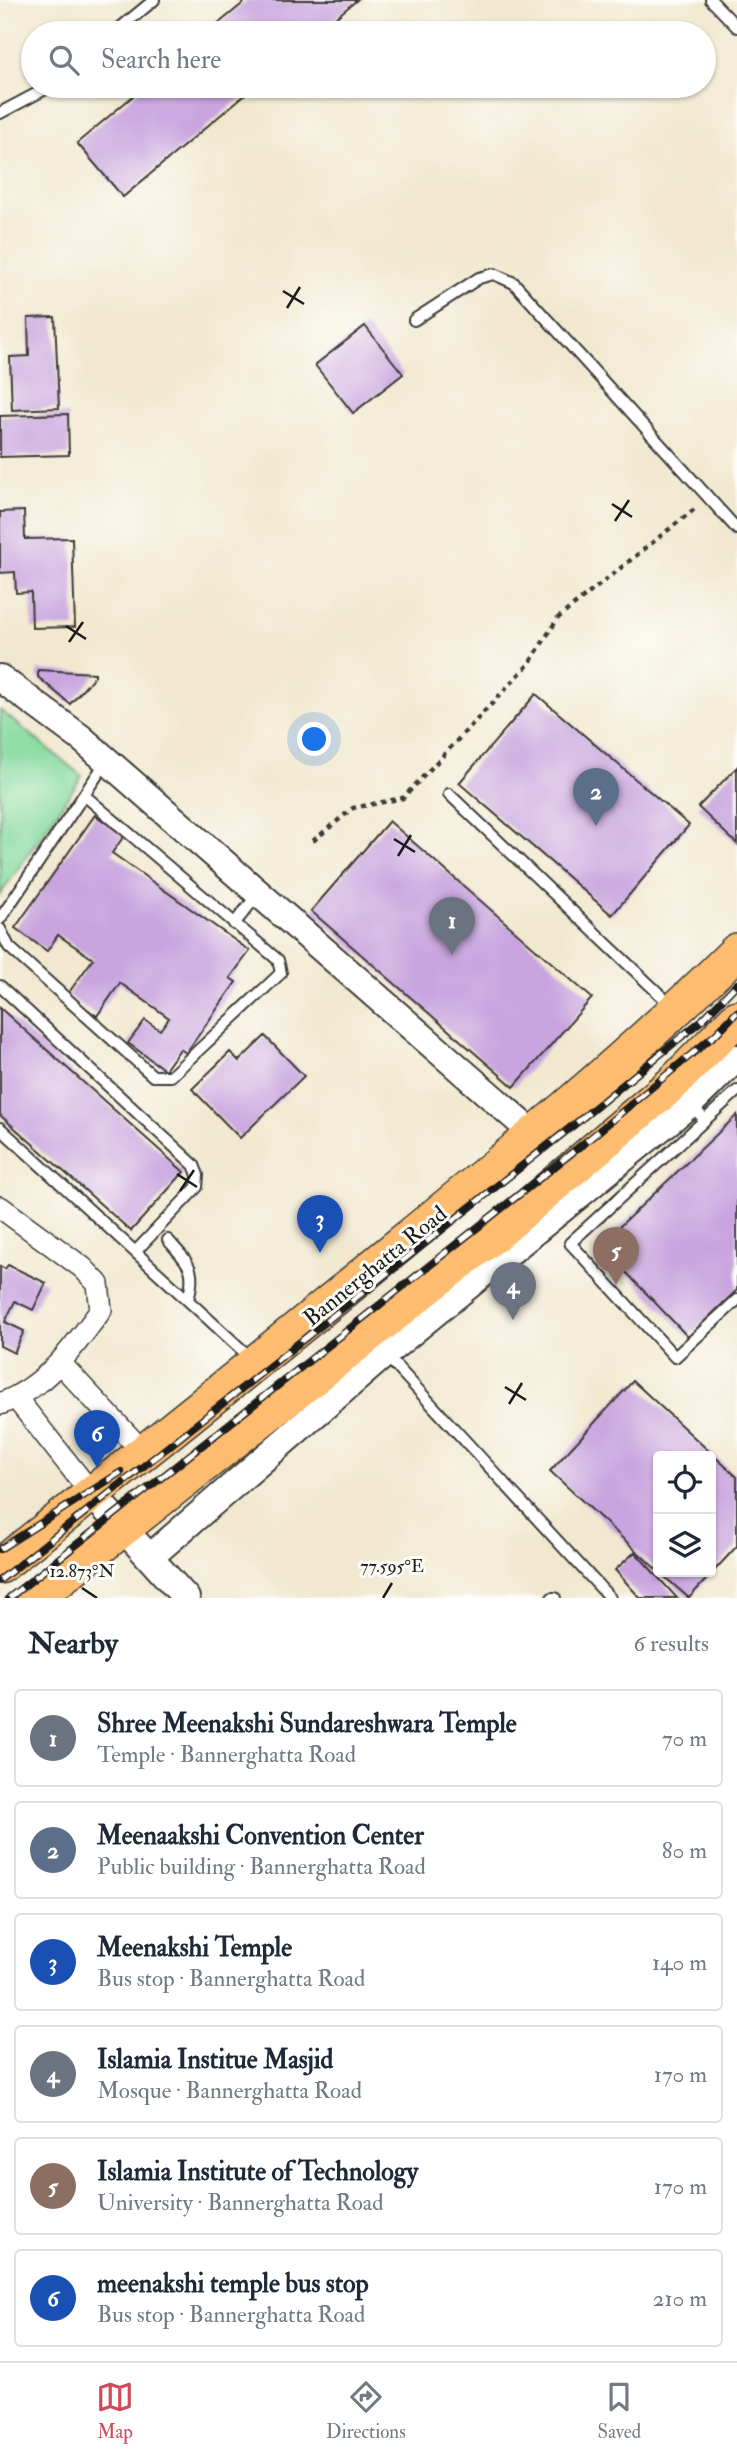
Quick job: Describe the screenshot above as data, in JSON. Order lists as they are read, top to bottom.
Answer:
{
  "streets": {
    "main road": ["Bannerghatta Road"]
  },
  "page": {
    "search": "Search here",
    "pins": [
      "2",
      "1",
      "3",
      "5",
      "4",
      "6"
    ],
    "heading": ["Nearby", "6 results"],
    "list": [
      {
        "mark": "1",
        "name": "Shree Meenakshi Sundareshwara Temple",
        "note": "Temple · Bannerghatta Road",
        "value": "70 m"
      },
      {
        "mark": "2",
        "name": "Meenaakshi Convention Center",
        "note": "Public building · Bannerghatta Road",
        "value": "80 m"
      },
      {
        "mark": "3",
        "name": "Meenakshi Temple",
        "note": "Bus stop · Bannerghatta Road",
        "value": "140 m"
      },
      {
        "mark": "4",
        "name": "Islamia Institue Masjid",
        "note": "Mosque · Bannerghatta Road",
        "value": "170 m"
      },
      {
        "mark": "5",
        "name": "Islamia Institute of Technology",
        "note": "University · Bannerghatta Road",
        "value": "170 m"
      },
      {
        "mark": "6",
        "name": "meenakshi temple bus stop",
        "note": "Bus stop · Bannerghatta Road",
        "value": "210 m"
      }
    ],
    "nav": ["Map", "Directions", "Saved"]
  },
  "coordinates": ["77.595°E", "12.873°N"]
}
